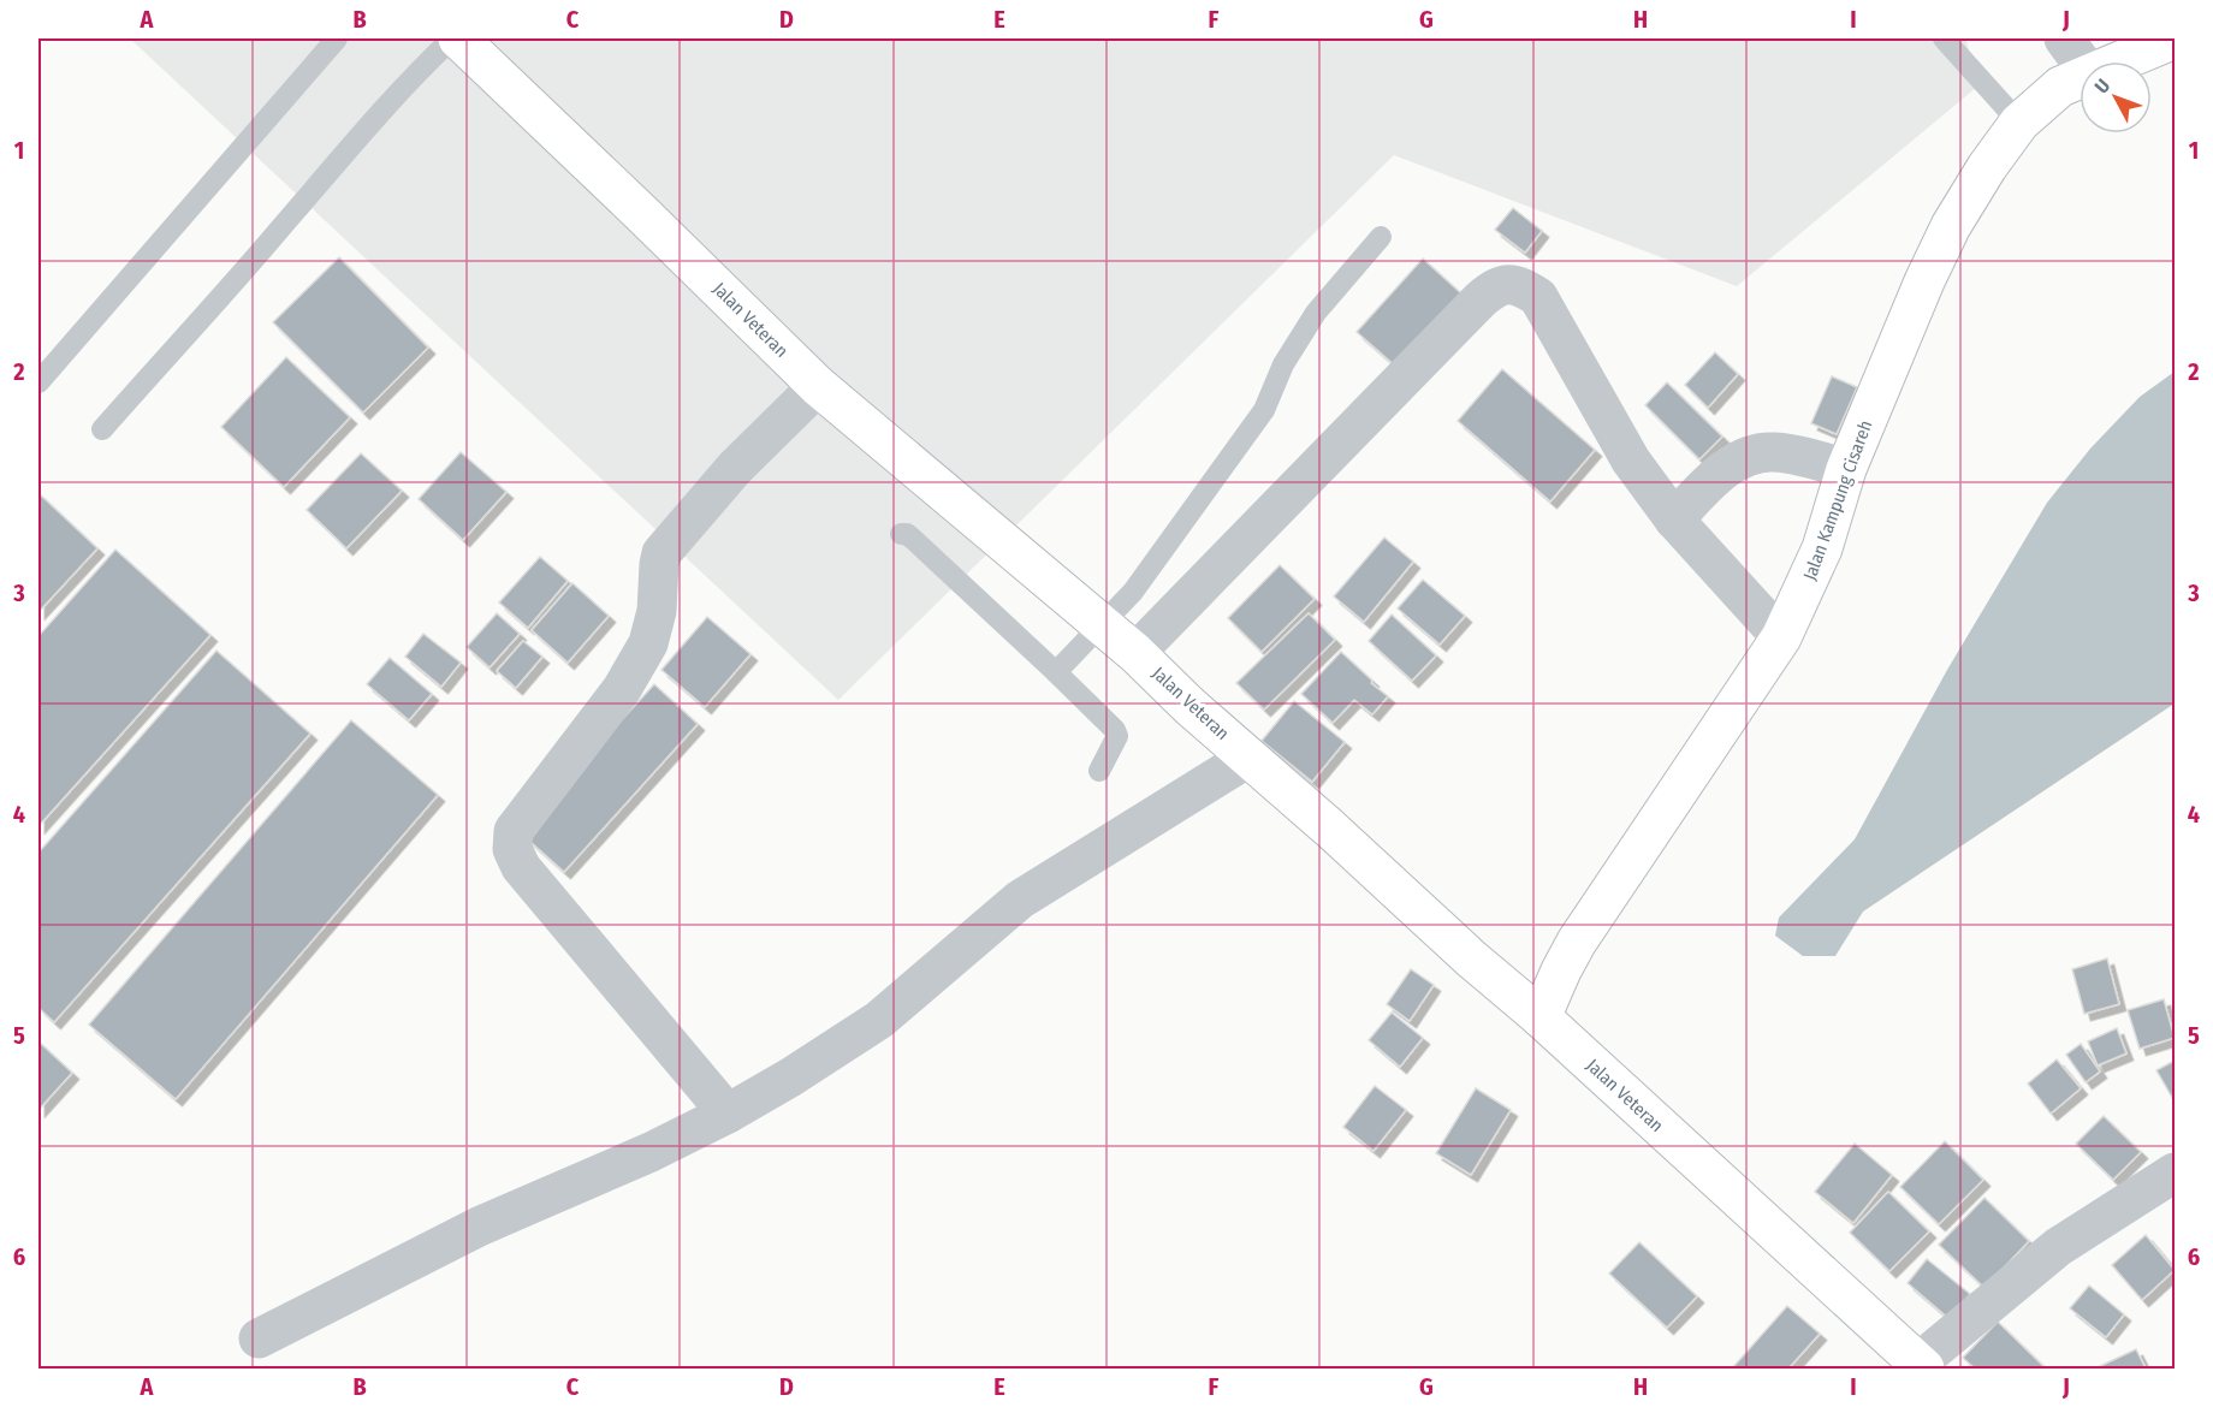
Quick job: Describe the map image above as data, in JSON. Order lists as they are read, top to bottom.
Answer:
{
  "streets": {
    "main road": ["Jalan Veteran", "Jalan Kampung Cisareh"]
  },
  "crossings": [
    ["Jalan Veteran", "Jalan Kampung Cisareh"]
  ],
  "north": "top left",
  "grid": {
    "columns": [
      "A",
      "B",
      "C",
      "D",
      "E",
      "F",
      "G",
      "H",
      "I",
      "J"
    ],
    "rows": [
      "1",
      "2",
      "3",
      "4",
      "5",
      "6"
    ]
  }
}
